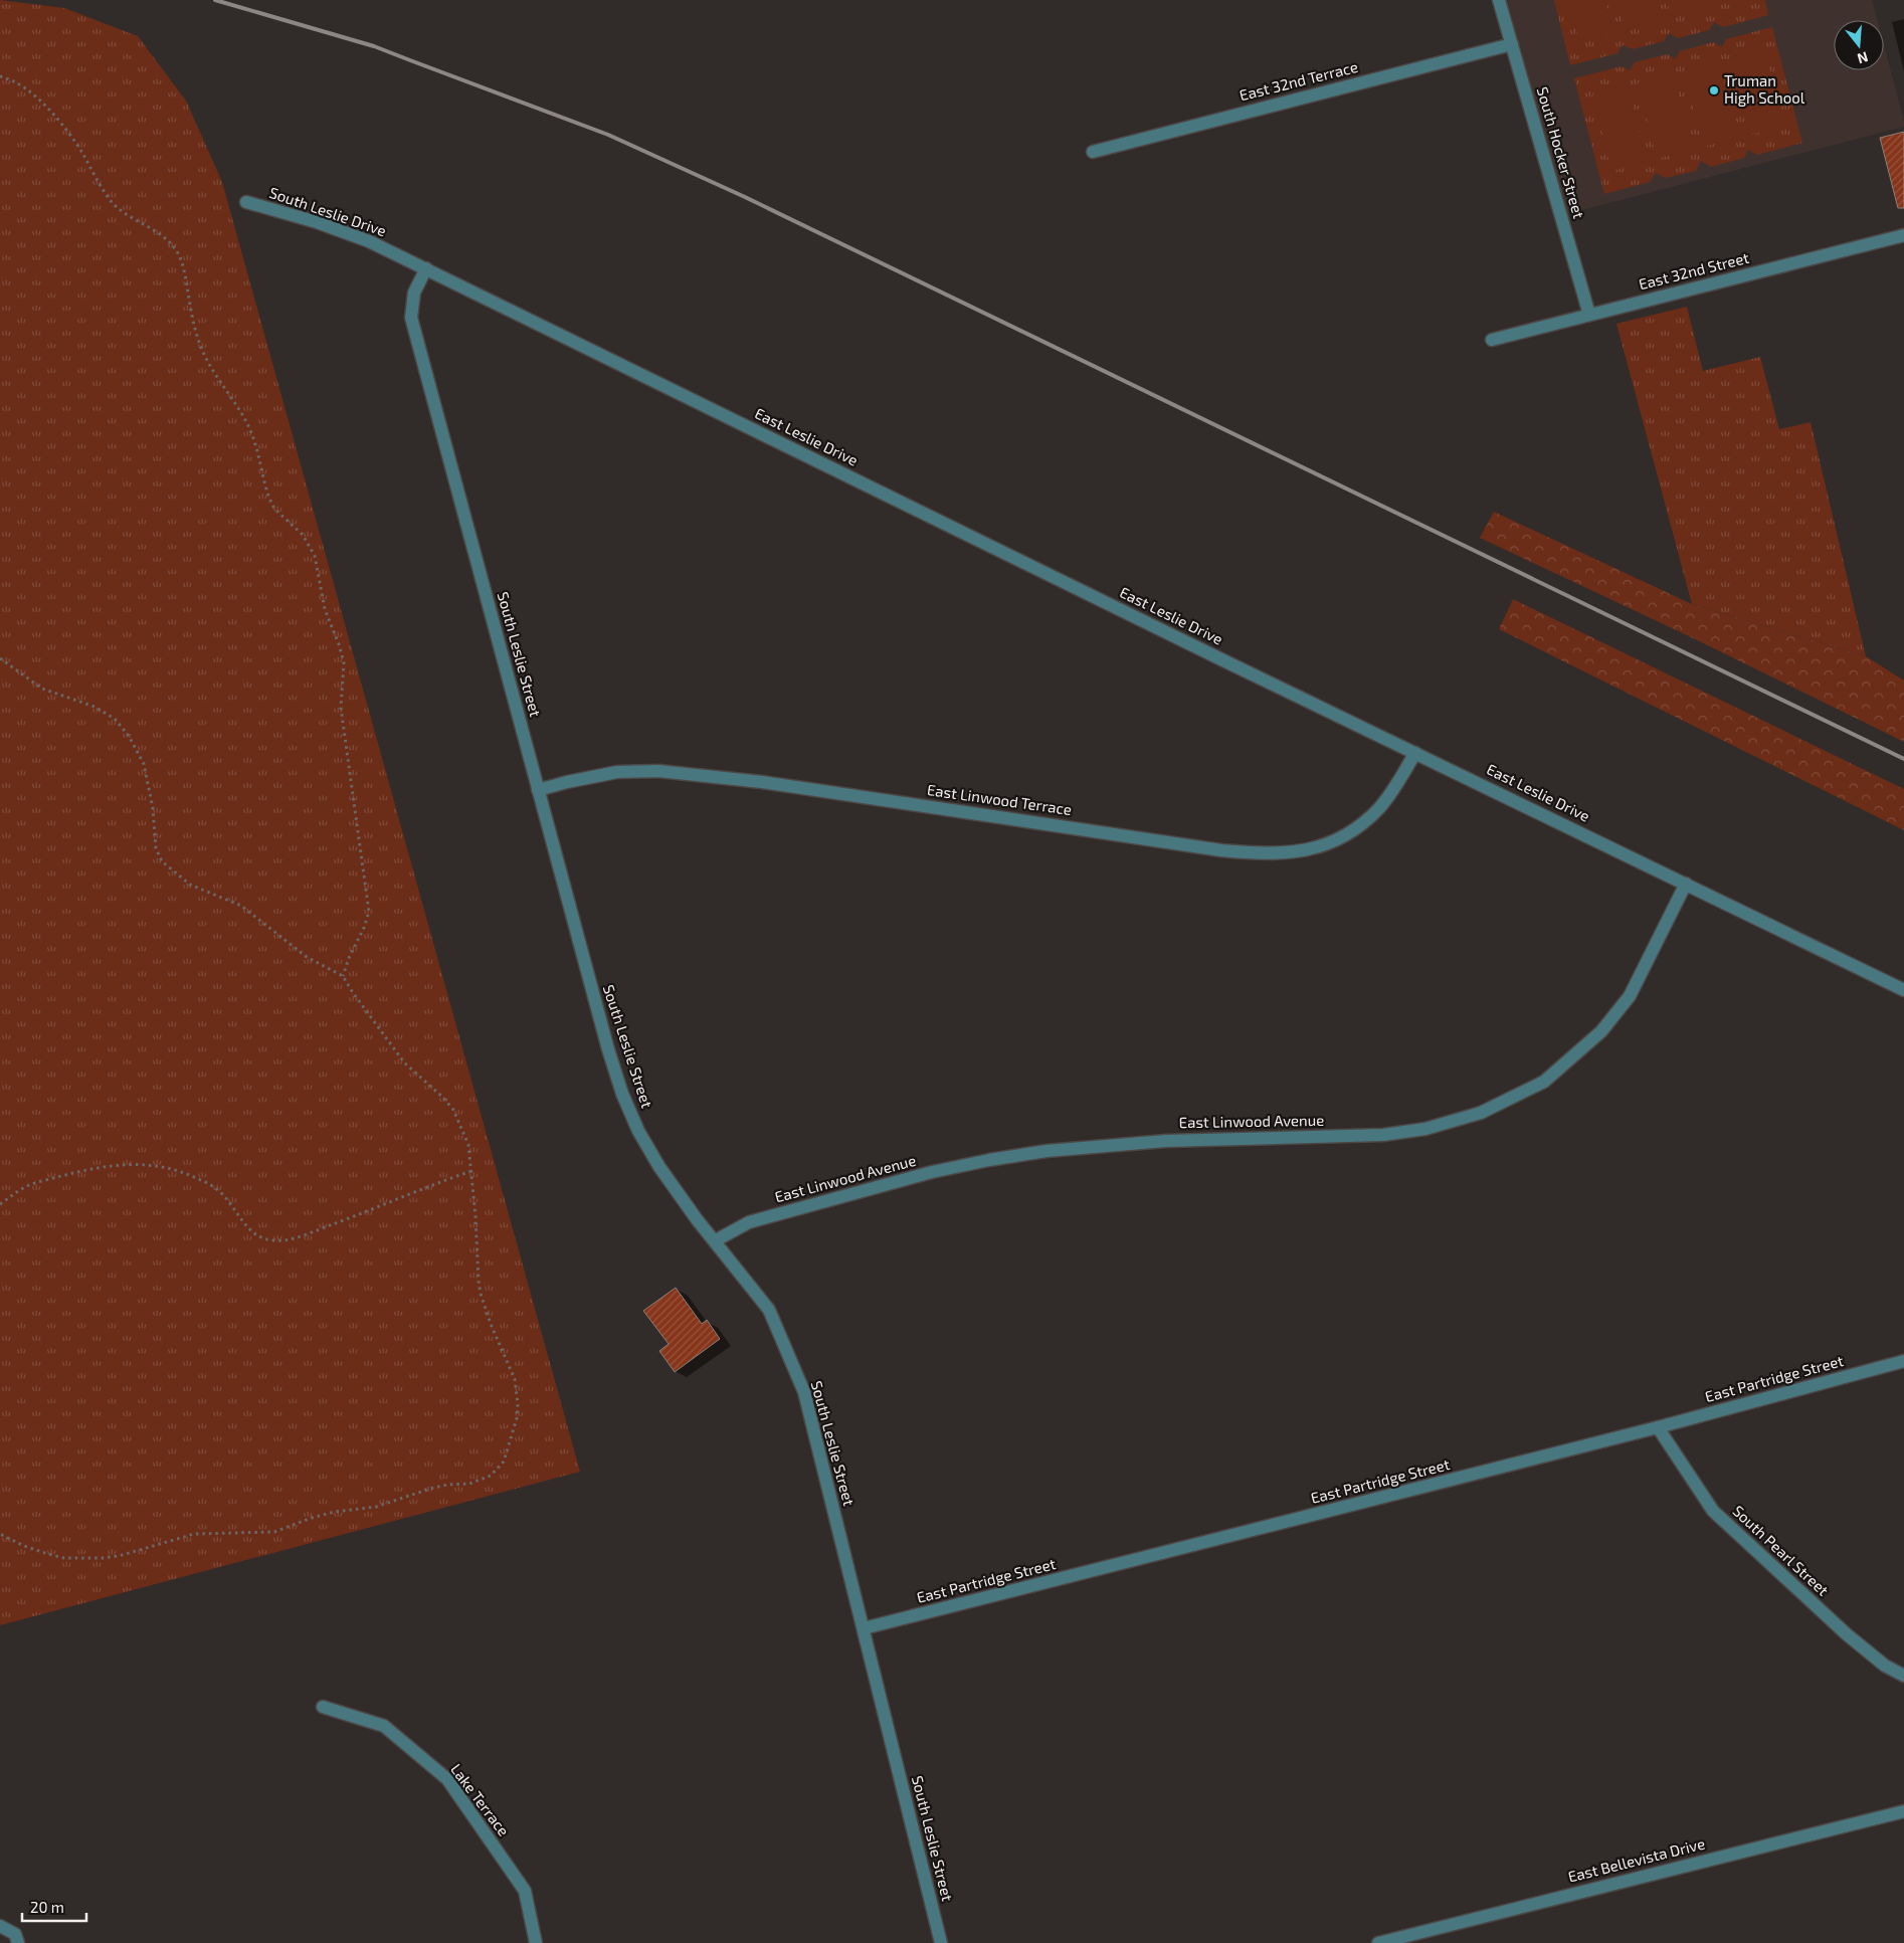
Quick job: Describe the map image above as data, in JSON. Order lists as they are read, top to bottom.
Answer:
{
  "streets": {
    "street": [
      "East 32nd Terrace",
      "South Hocker Street",
      "South Leslie Drive",
      "East 32nd Street",
      "East Leslie Drive",
      "South Leslie Street",
      "East Linwood Terrace",
      "East Linwood Avenue",
      "East Partridge Street",
      "South Pearl Street",
      "Lake Terrace",
      "East Bellevista Drive"
    ]
  },
  "crossings": [
    ["East 32nd Terrace", "South Hocker Street"],
    ["South Hocker Street", "East 32nd Street"],
    ["South Leslie Drive", "East Leslie Drive"],
    ["South Leslie Drive", "South Leslie Street"],
    ["East Leslie Drive", "South Leslie Street"],
    ["East Leslie Drive", "East Linwood Terrace"],
    ["East Leslie Drive", "East Linwood Avenue"],
    ["South Leslie Street", "East Linwood Terrace"],
    ["South Leslie Street", "East Linwood Avenue"],
    ["South Leslie Street", "East Partridge Street"],
    ["East Partridge Street", "South Pearl Street"]
  ],
  "places": ["Truman High School"],
  "scale_bar": "20 m",
  "north": "bottom"
}
